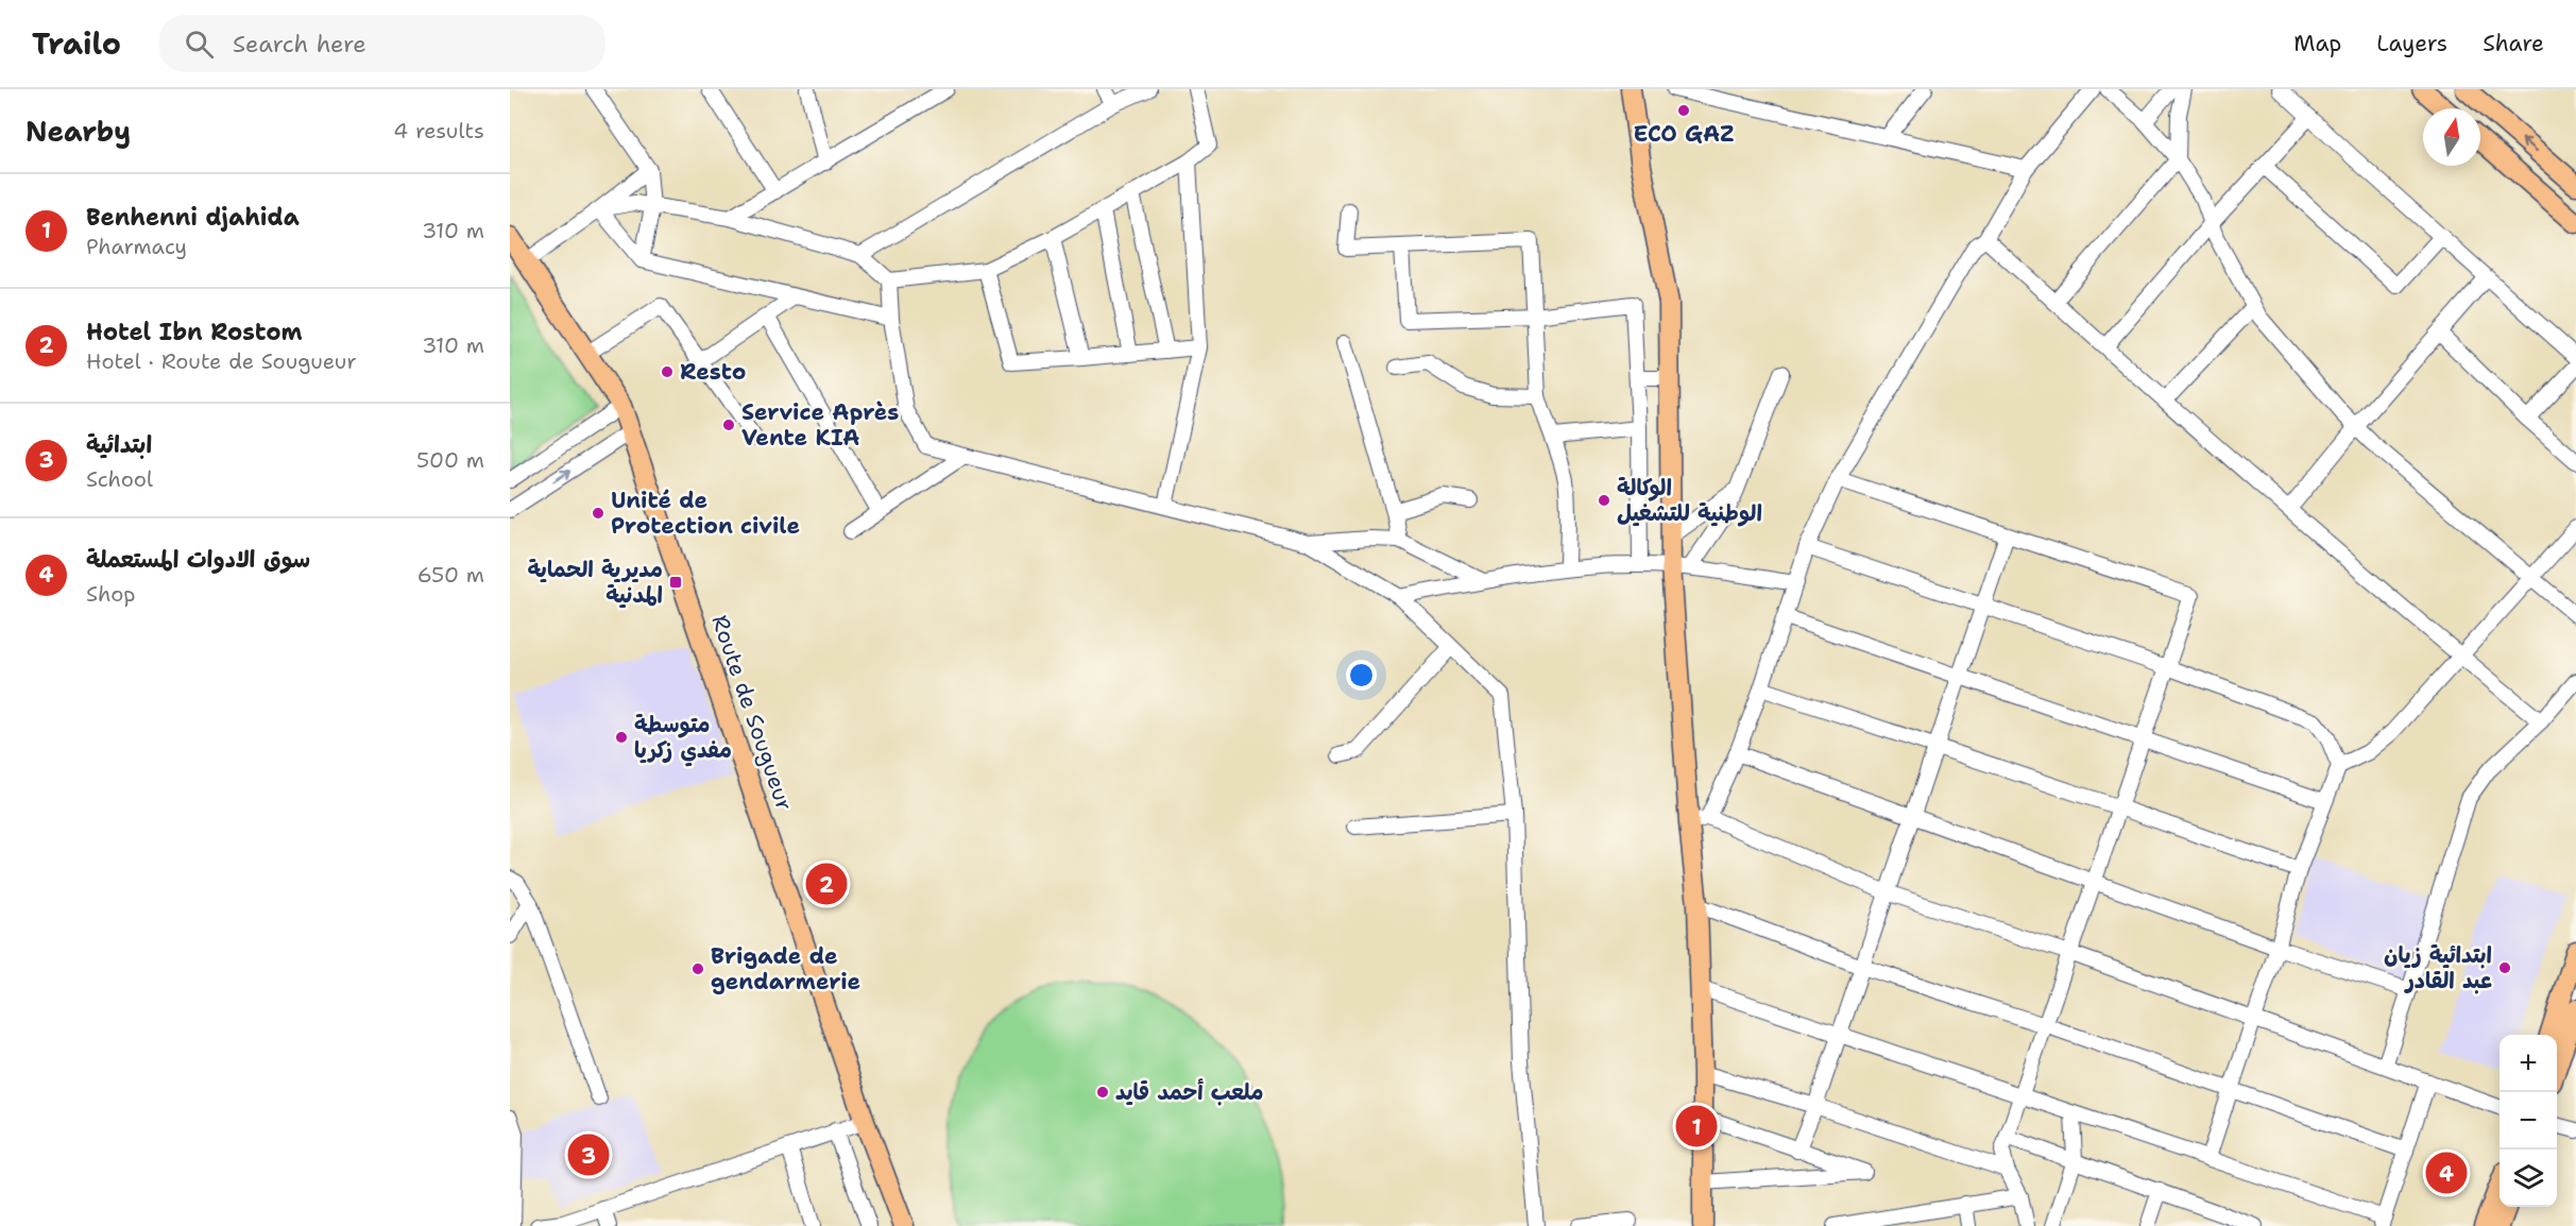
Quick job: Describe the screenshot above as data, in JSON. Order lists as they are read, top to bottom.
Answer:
{
  "streets": {
    "main road": ["Route de Sougueur"]
  },
  "places": {
    "other": [
      "ECO GAZ",
      "Resto",
      "Service Après Vente KIA",
      "الوكالة الوطنية للتشغيل",
      "Unité de Protection civile",
      "متوسطة مفدي زكريا",
      "ابتدائية زيان عبد القادر",
      "Brigade de gendarmerie",
      "ملعب أحمد قايد"
    ],
    "transit": ["مديرية الحماية المدنية"]
  },
  "north": "top",
  "page": {
    "header": "Trailo",
    "search": "Search here",
    "nav": ["Map", "Layers", "Share"],
    "heading": ["Nearby", "4 results"],
    "list": [
      {
        "mark": "1",
        "name": "Benhenni djahida",
        "note": "Pharmacy",
        "value": "310 m"
      },
      {
        "mark": "2",
        "name": "Hotel Ibn Rostom",
        "note": "Hotel · Route de Sougueur",
        "value": "310 m"
      },
      {
        "mark": "3",
        "name": "ابتدائية",
        "note": "School",
        "value": "500 m"
      },
      {
        "mark": "4",
        "name": "سوق الادوات المستعملة",
        "note": "Shop",
        "value": "650 m"
      }
    ],
    "pins": [
      "2",
      "1",
      "3",
      "4"
    ],
    "map_buttons": ["+", "−"]
  }
}
